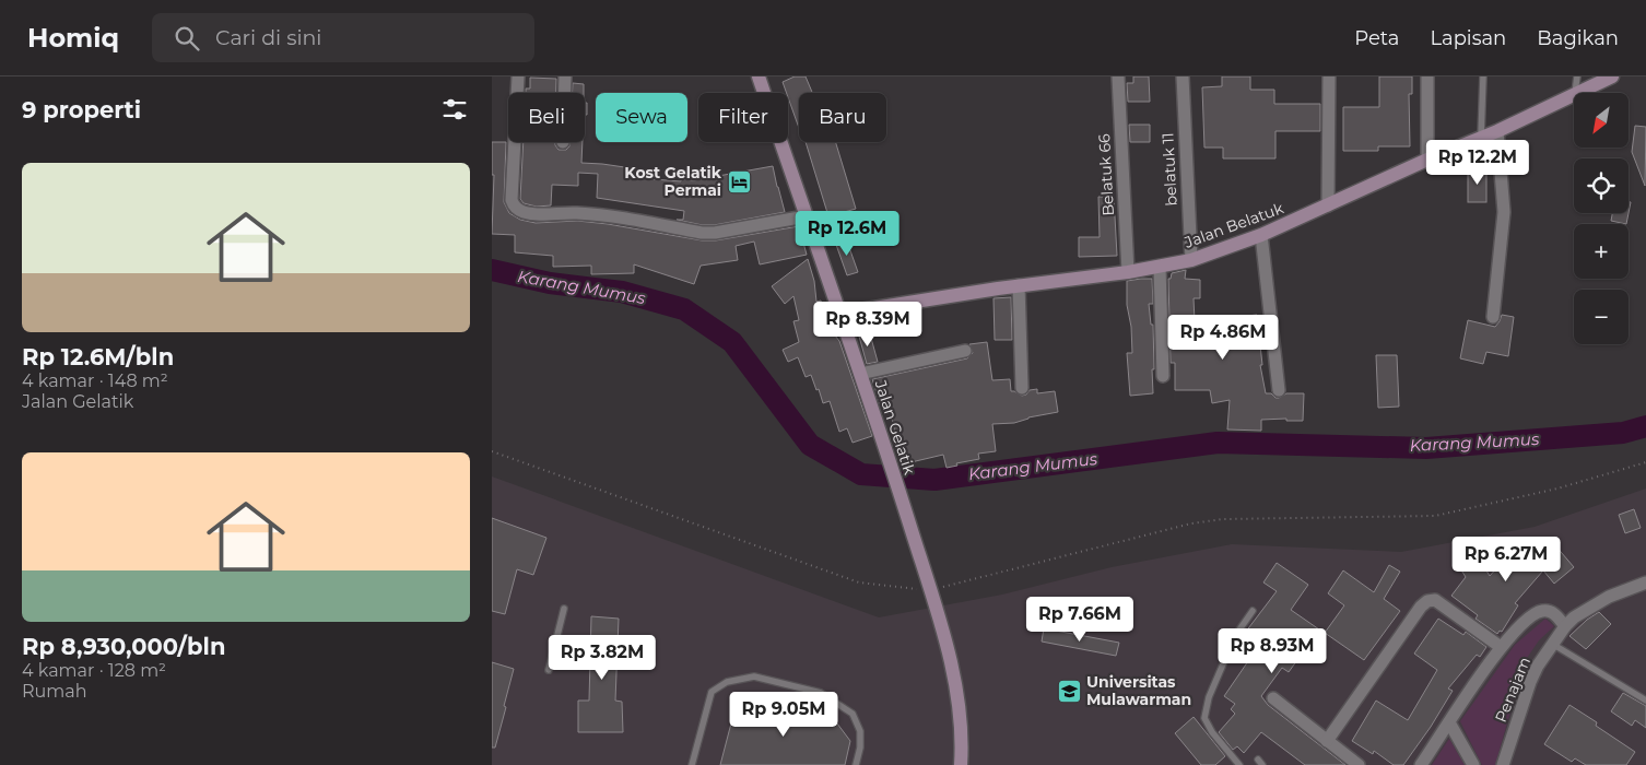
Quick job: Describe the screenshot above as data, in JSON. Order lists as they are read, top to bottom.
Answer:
{
  "streets": {
    "street": [
      "belatuk 11",
      "Belatuk 66",
      "Jalan Belatuk",
      "Jalan Gelatik",
      "Penajam"
    ]
  },
  "crossings": [
    ["belatuk 11", "Jalan Belatuk"],
    ["Belatuk 66", "Jalan Belatuk"],
    ["Jalan Belatuk", "Jalan Gelatik"]
  ],
  "water": ["Karang Mumus"],
  "places": {
    "hotel": ["Kost Gelatik Permai"],
    "school or university": ["Universitas Mulawarman"]
  },
  "north": "bottom left",
  "page": {
    "header": "Homiq",
    "search": "Cari di sini",
    "nav": ["Peta", "Lapisan", "Bagikan"],
    "heading": "9 properti",
    "map_buttons": ["+", "−"],
    "chip": [
      "Beli",
      "Sewa",
      "Filter",
      "Baru"
    ],
    "price": [
      "Rp 12.2M",
      "Rp 12.6M",
      "Rp 8.39M",
      "Rp 4.86M",
      "Rp 6.27M",
      "Rp 7.66M",
      "Rp 8.93M",
      "Rp 3.82M",
      "Rp 9.05M"
    ],
    "list": [
      {
        "name": "Rp 12.6M/bln",
        "note": "4 kamar · 148 m² · Jalan Gelatik"
      },
      {
        "name": "Rp 8,930,000/bln",
        "note": "4 kamar · 128 m² · Rumah"
      }
    ]
  }
}
